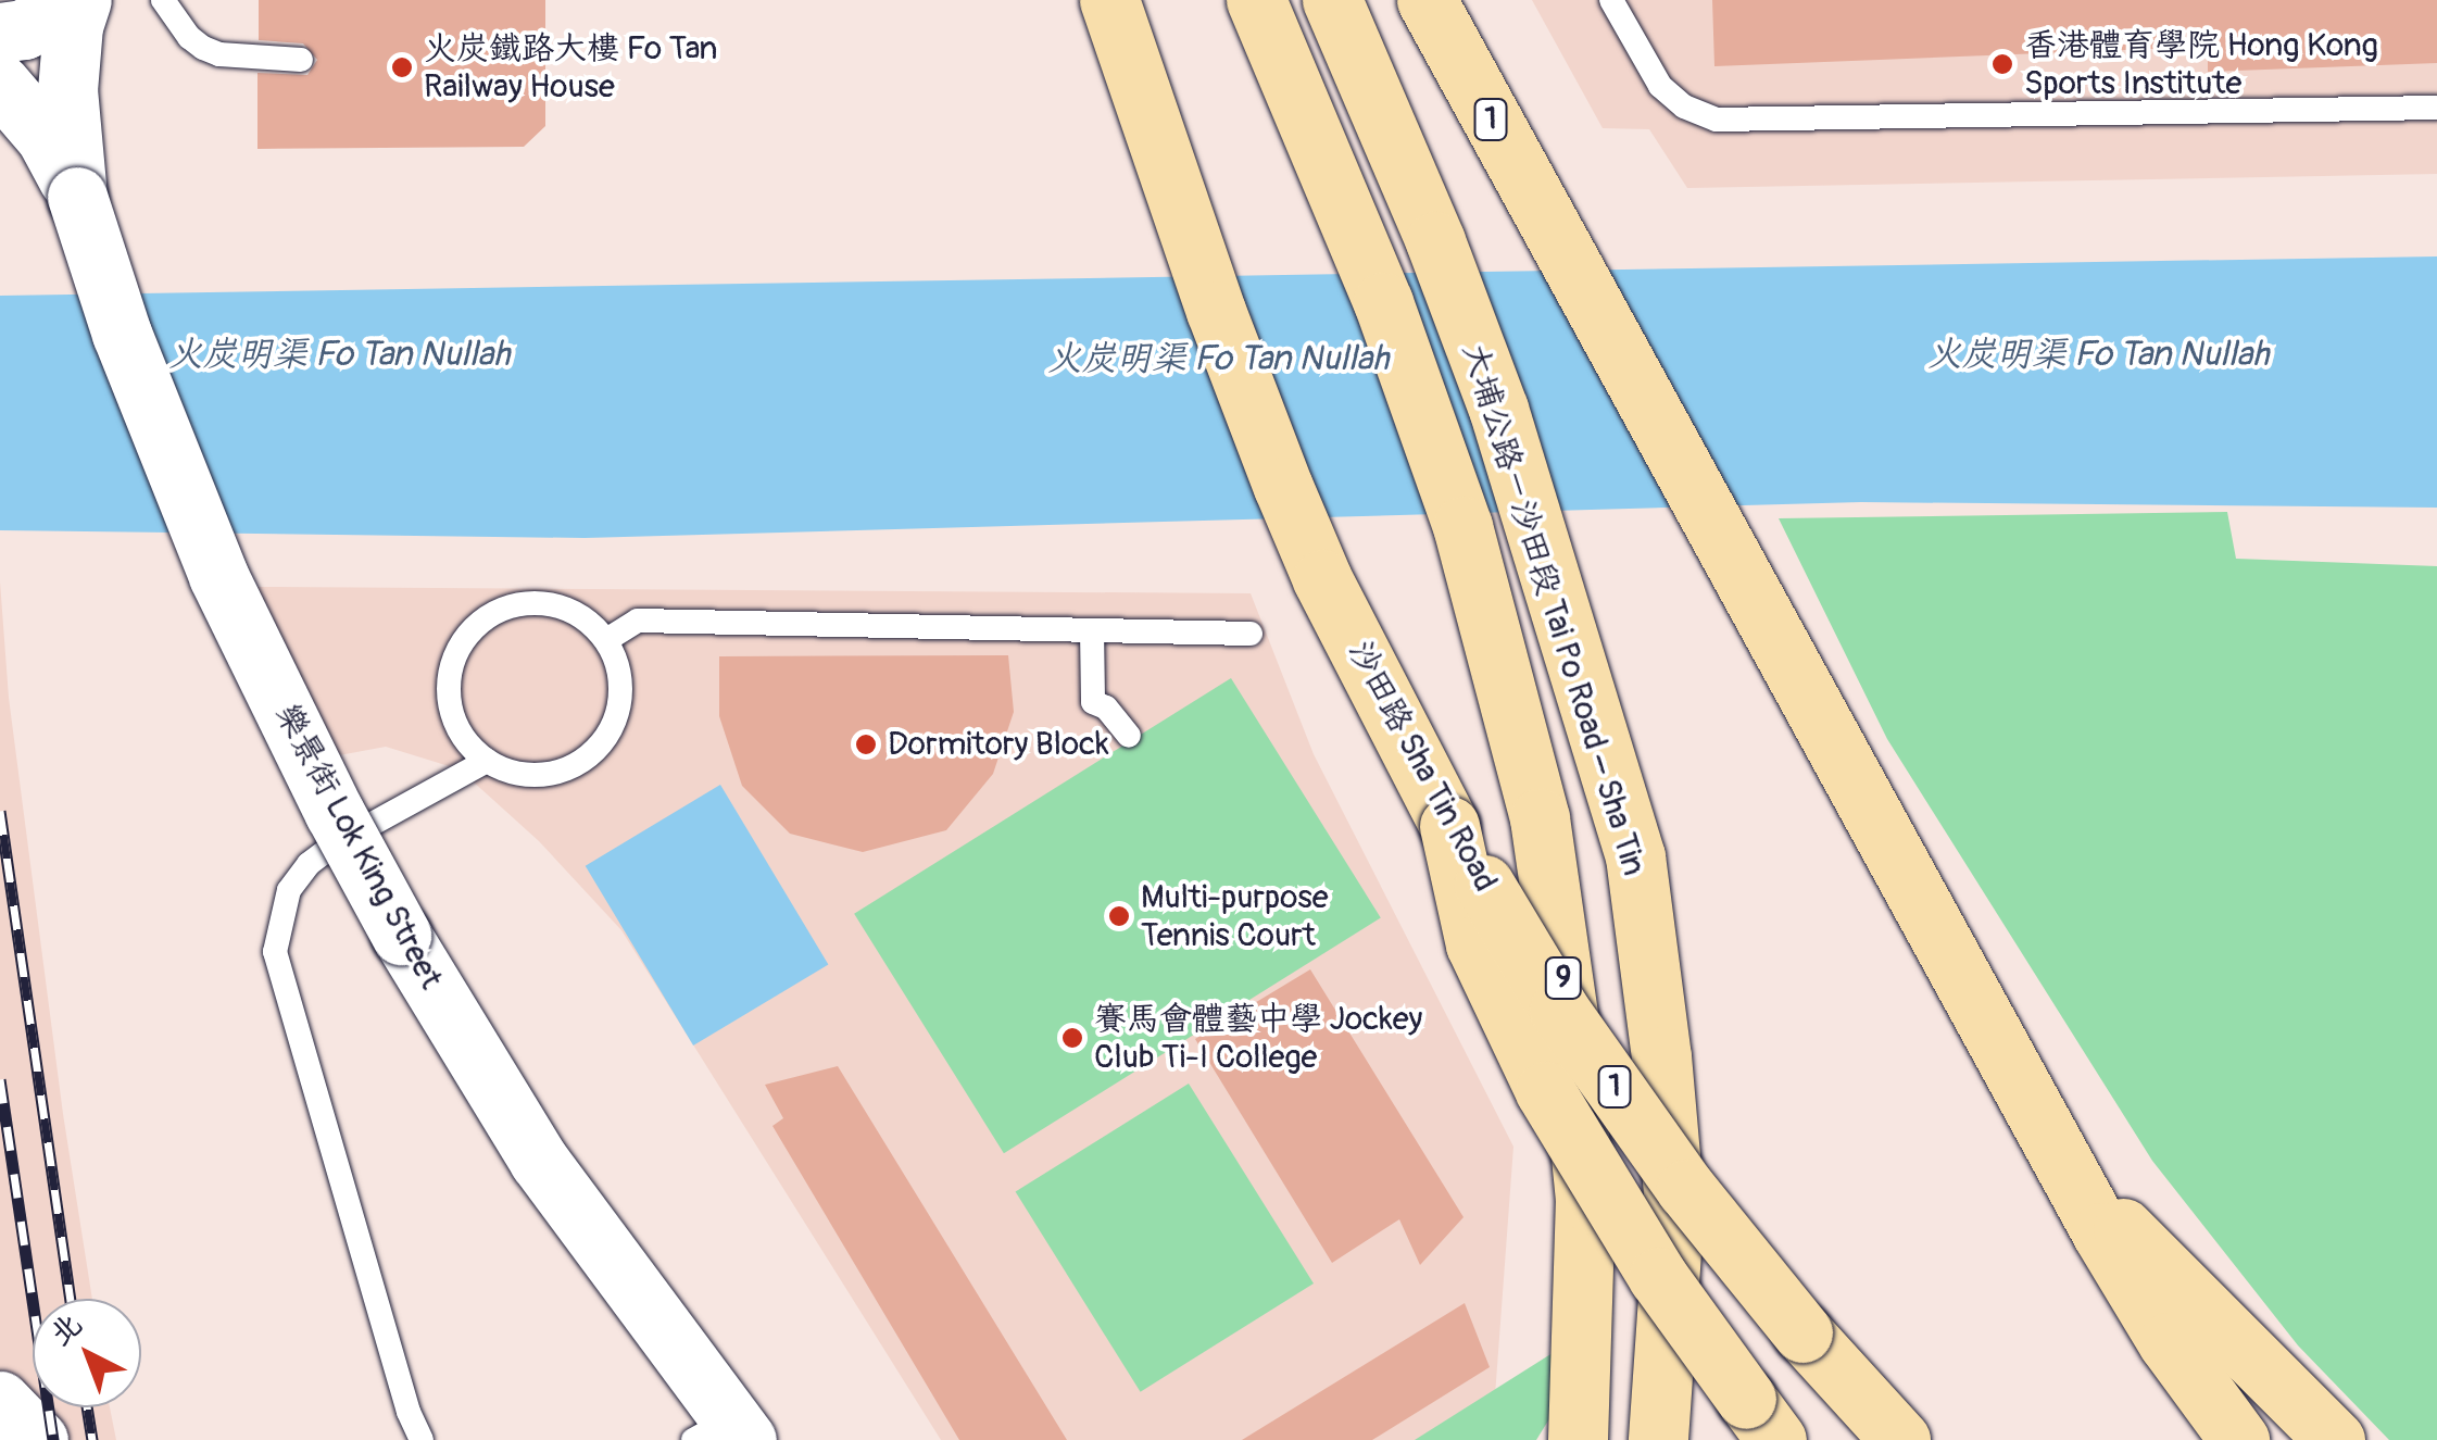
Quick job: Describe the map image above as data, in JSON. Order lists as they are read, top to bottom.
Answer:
{
  "streets": {
    "highway": [
      "1",
      "大埔公路－沙田段 Tai Po Road – Sha Tin",
      "沙田路 Sha Tin Road",
      "9"
    ],
    "street": ["樂景街 Lok King Street"]
  },
  "water": ["火炭明渠 Fo Tan Nullah"],
  "places": [
    "香港體育學院 Hong Kong Sports Institute",
    "火炭鐵路大樓 Fo Tan Railway House",
    "Dormitory Block",
    "Multi-purpose Tennis Court",
    "賽馬會體藝中學 Jockey Club Ti-I College"
  ],
  "north": "top left"
}
